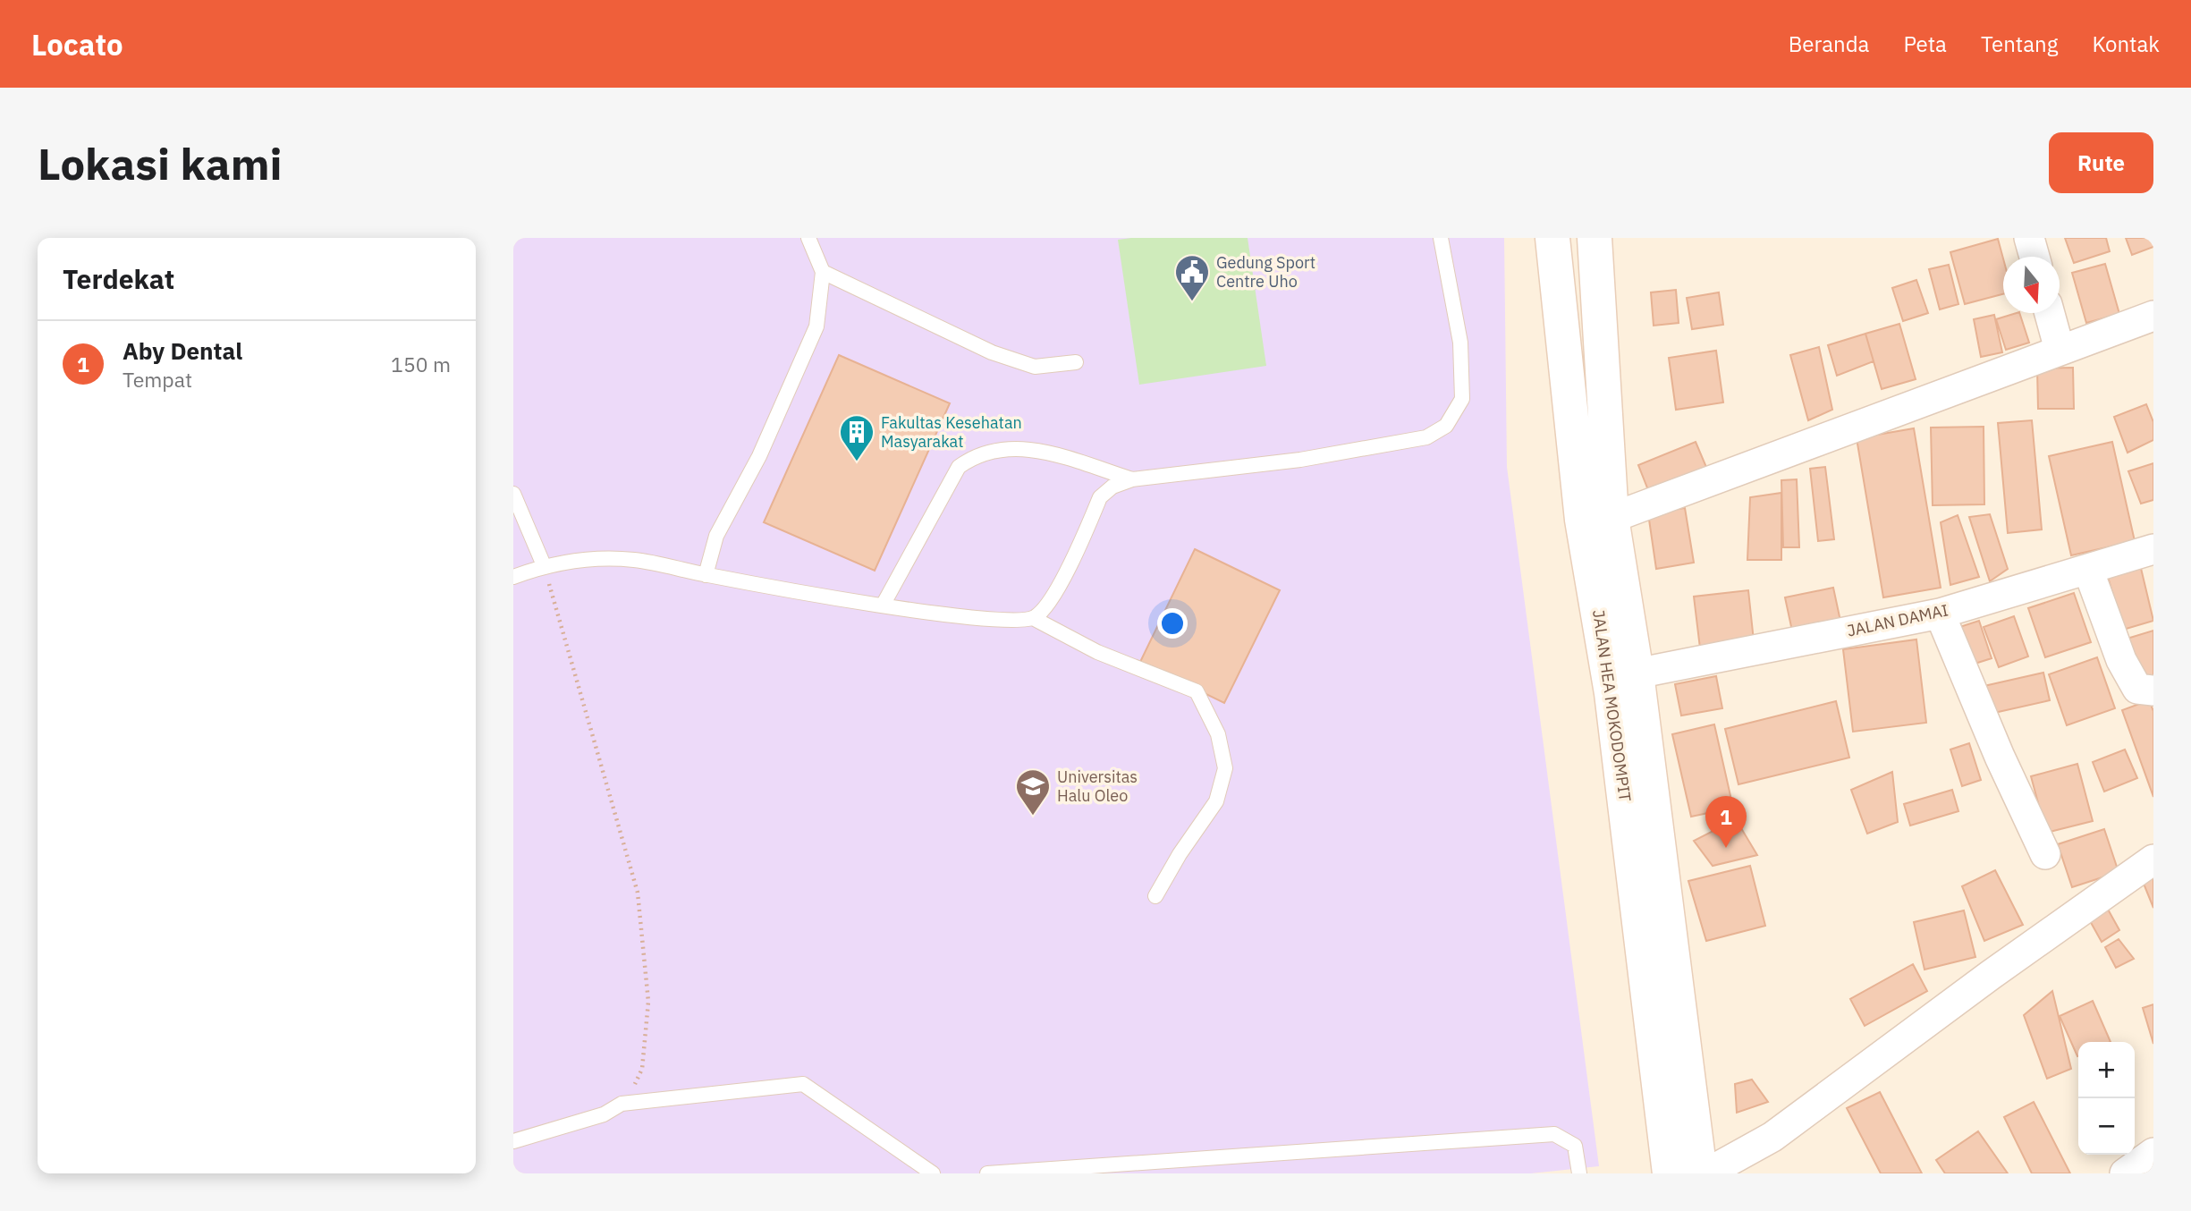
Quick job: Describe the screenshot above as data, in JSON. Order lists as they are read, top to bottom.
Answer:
{
  "streets": {
    "street": ["JALAN DAMAI", "JALAN HEA MOKODOMPIT"]
  },
  "crossings": [
    ["JALAN DAMAI", "JALAN HEA MOKODOMPIT"]
  ],
  "places": {
    "public building": ["Gedung Sport Centre Uho"],
    "building": ["Fakultas Kesehatan Masyarakat"],
    "school or university": ["Universitas Halu Oleo"]
  },
  "north": "bottom",
  "page": {
    "header": "Locato",
    "nav": [
      "Beranda",
      "Peta",
      "Tentang",
      "Kontak"
    ],
    "buttons": "Rute",
    "title": "Lokasi kami",
    "heading": "Terdekat",
    "list": [
      {
        "mark": "1",
        "name": "Aby Dental",
        "note": "Tempat",
        "value": "150 m"
      }
    ],
    "pins": "1",
    "map_buttons": ["+", "−"]
  }
}
